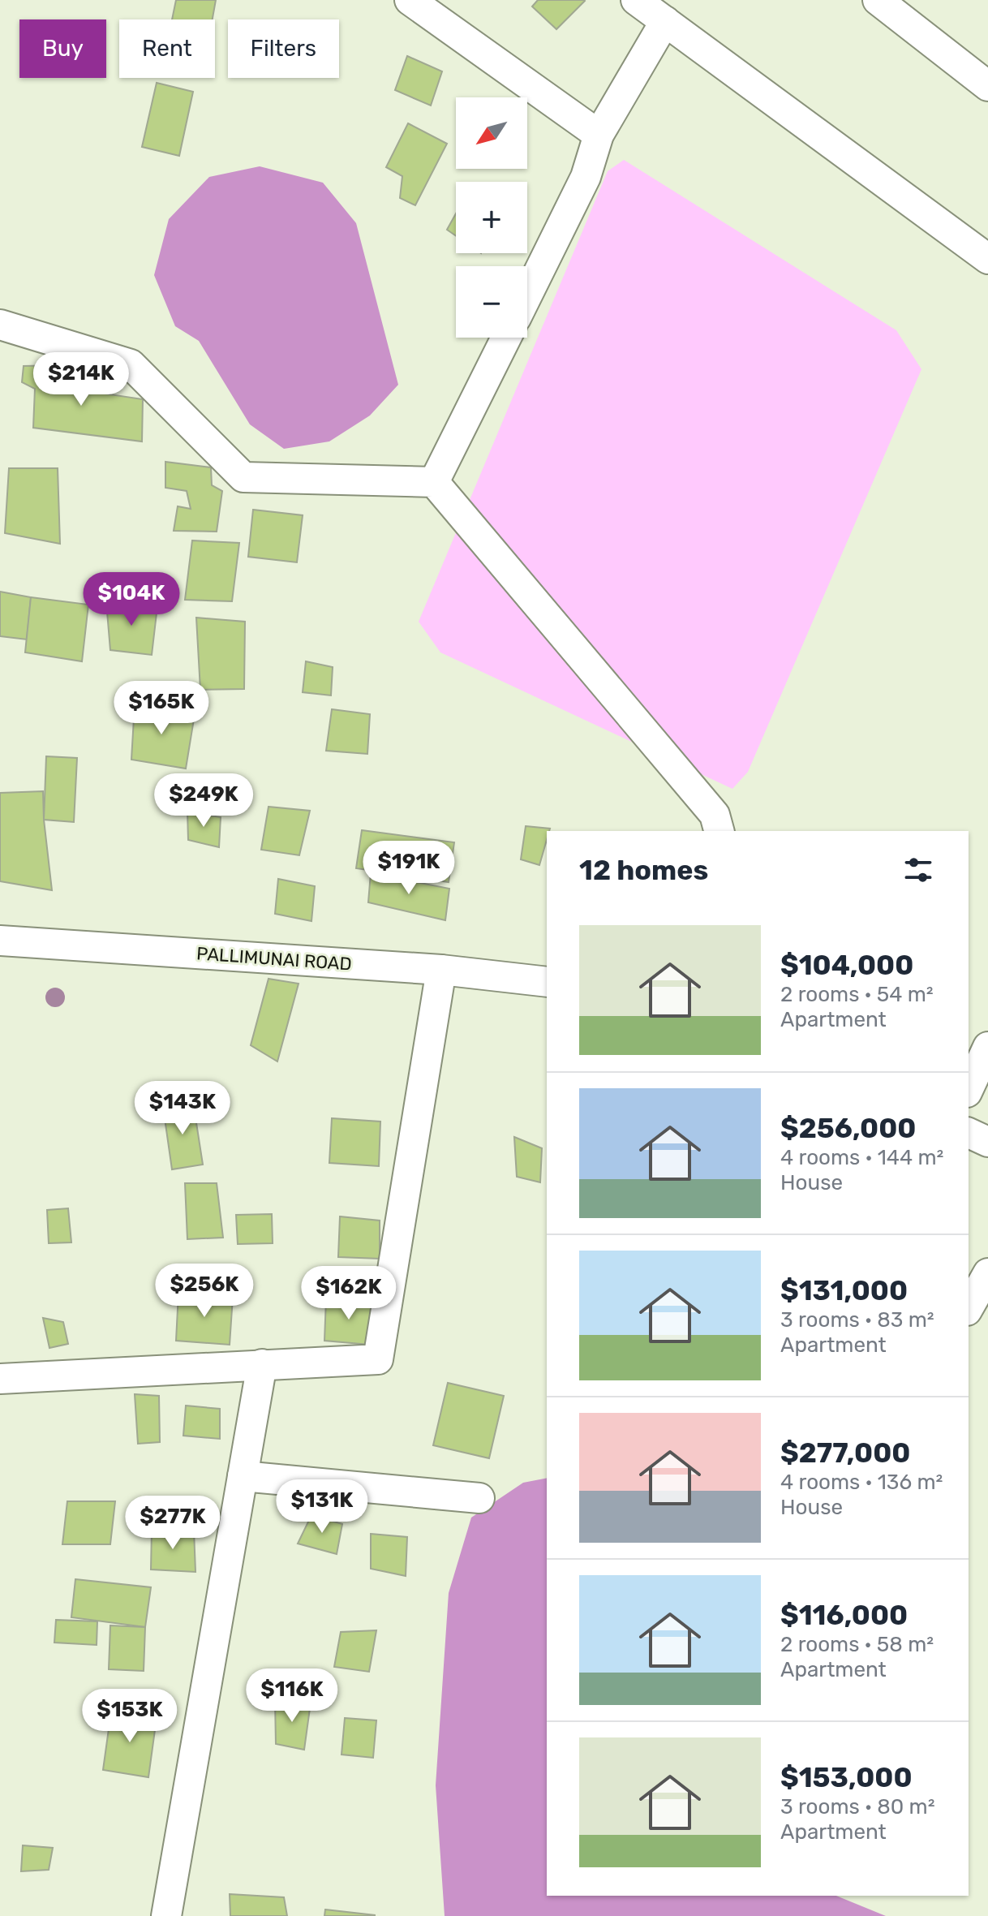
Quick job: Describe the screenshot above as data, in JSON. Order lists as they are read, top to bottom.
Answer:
{
  "streets": {
    "street": ["PALLIMUNAI ROAD"]
  },
  "north": "bottom left",
  "page": {
    "chip": ["Buy", "Rent", "Filters"],
    "map_buttons": ["+", "−"],
    "price": [
      "$214K",
      "$104K",
      "$165K",
      "$249K",
      "$191K",
      "$143K",
      "$256K",
      "$162K",
      "$131K",
      "$277K",
      "$116K",
      "$153K"
    ],
    "heading": "12 homes",
    "list": [
      {
        "name": "$104,000",
        "note": "2 rooms · 54 m² · Apartment"
      },
      {
        "name": "$256,000",
        "note": "4 rooms · 144 m² · House"
      },
      {
        "name": "$131,000",
        "note": "3 rooms · 83 m² · Apartment"
      },
      {
        "name": "$277,000",
        "note": "4 rooms · 136 m² · House"
      },
      {
        "name": "$116,000",
        "note": "2 rooms · 58 m² · Apartment"
      },
      {
        "name": "$153,000",
        "note": "3 rooms · 80 m² · Apartment"
      }
    ]
  }
}
